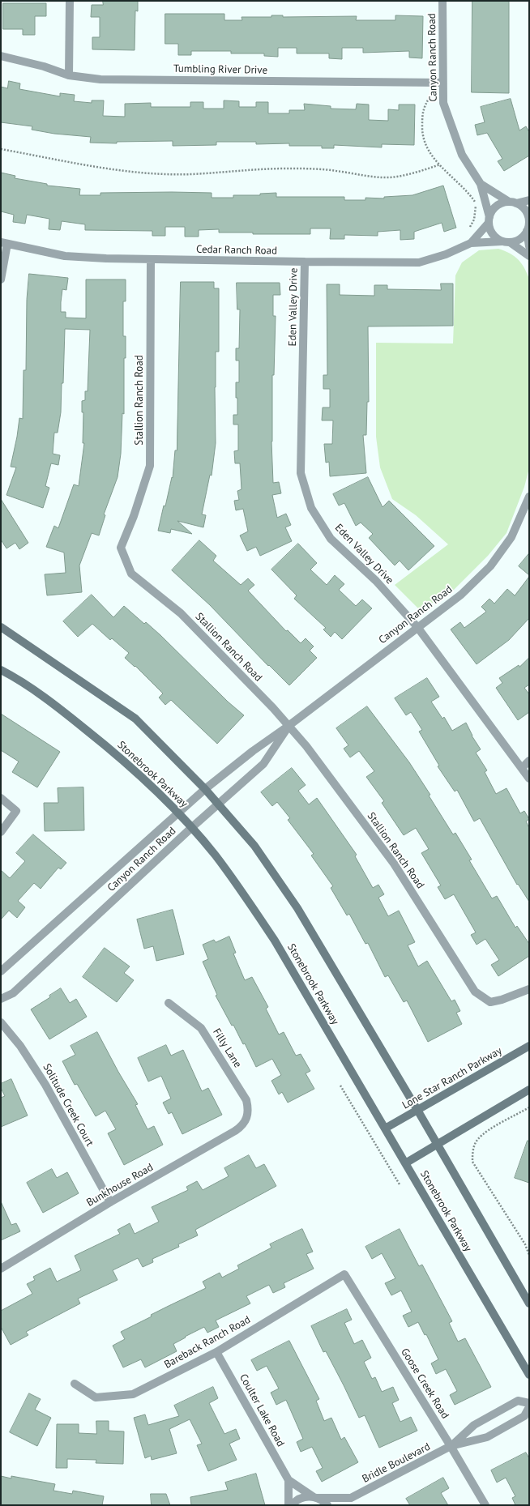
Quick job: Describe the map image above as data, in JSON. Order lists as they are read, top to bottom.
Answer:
{
  "streets": {
    "main road": ["Stonebrook Parkway", "Lone Star Ranch Parkway"],
    "street": [
      "Canyon Ranch Road",
      "Tumbling River Drive",
      "Cedar Ranch Road",
      "Eden Valley Drive",
      "Stallion Ranch Road",
      "Filly Lane",
      "Solitude Creek Court",
      "Bunkhouse Road",
      "Bareback Ranch Road",
      "Goose Creek Road",
      "Coulter Lake Road",
      "Bridle Boulevard"
    ]
  },
  "crossings": [
    ["Canyon Ranch Road", "Tumbling River Drive"],
    ["Canyon Ranch Road", "Cedar Ranch Road"],
    ["Canyon Ranch Road", "Eden Valley Drive"],
    ["Canyon Ranch Road", "Stallion Ranch Road"],
    ["Canyon Ranch Road", "Stonebrook Parkway"],
    ["Cedar Ranch Road", "Eden Valley Drive"],
    ["Cedar Ranch Road", "Stallion Ranch Road"],
    ["Stonebrook Parkway", "Lone Star Ranch Parkway"],
    ["Filly Lane", "Bunkhouse Road"],
    ["Solitude Creek Court", "Bunkhouse Road"],
    ["Bareback Ranch Road", "Goose Creek Road"],
    ["Bareback Ranch Road", "Coulter Lake Road"],
    ["Goose Creek Road", "Bridle Boulevard"],
    ["Coulter Lake Road", "Bridle Boulevard"]
  ]
}
